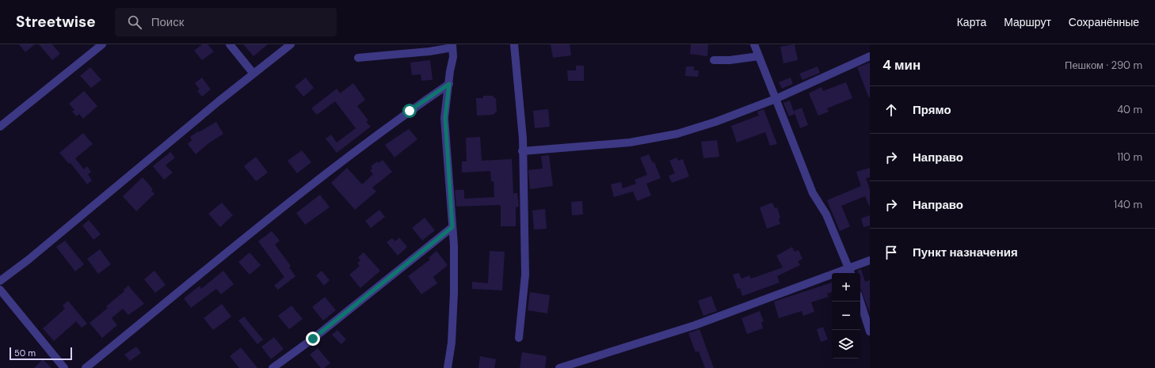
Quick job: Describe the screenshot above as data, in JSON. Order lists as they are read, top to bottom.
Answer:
{
  "scale_bar": "50 m",
  "page": {
    "header": "Streetwise",
    "search": "Поиск",
    "nav": ["Карта", "Маршрут", "Сохранённые"],
    "heading": ["4 мин", "Пешком · 290 m"],
    "list": [
      ["Прямо", "40 m"],
      ["Направо", "110 m"],
      ["Направо", "140 m"],
      "Пункт назначения"
    ],
    "map_buttons": ["+", "−"],
    "scale": "50 m"
  }
}
